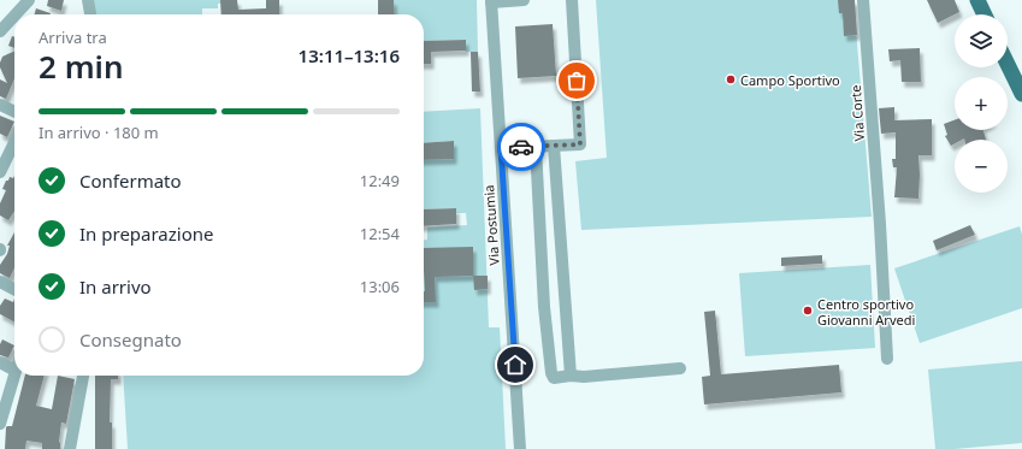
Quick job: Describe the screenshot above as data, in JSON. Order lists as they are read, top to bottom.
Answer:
{
  "streets": {
    "street": ["Via Corte", "Via Postumia"]
  },
  "places": ["Campo Sportivo", "Centro sportivo Giovanni Arvedi"],
  "page": {
    "map_buttons": ["+", "−"],
    "heading": ["2 min", "Arriva tra", "13:11–13:16"],
    "bar": "In arrivo · 180 m",
    "list": [
      ["Confermato", "12:49"],
      ["In preparazione", "12:54"],
      ["In arrivo", "13:06"],
      "Consegnato"
    ]
  }
}
